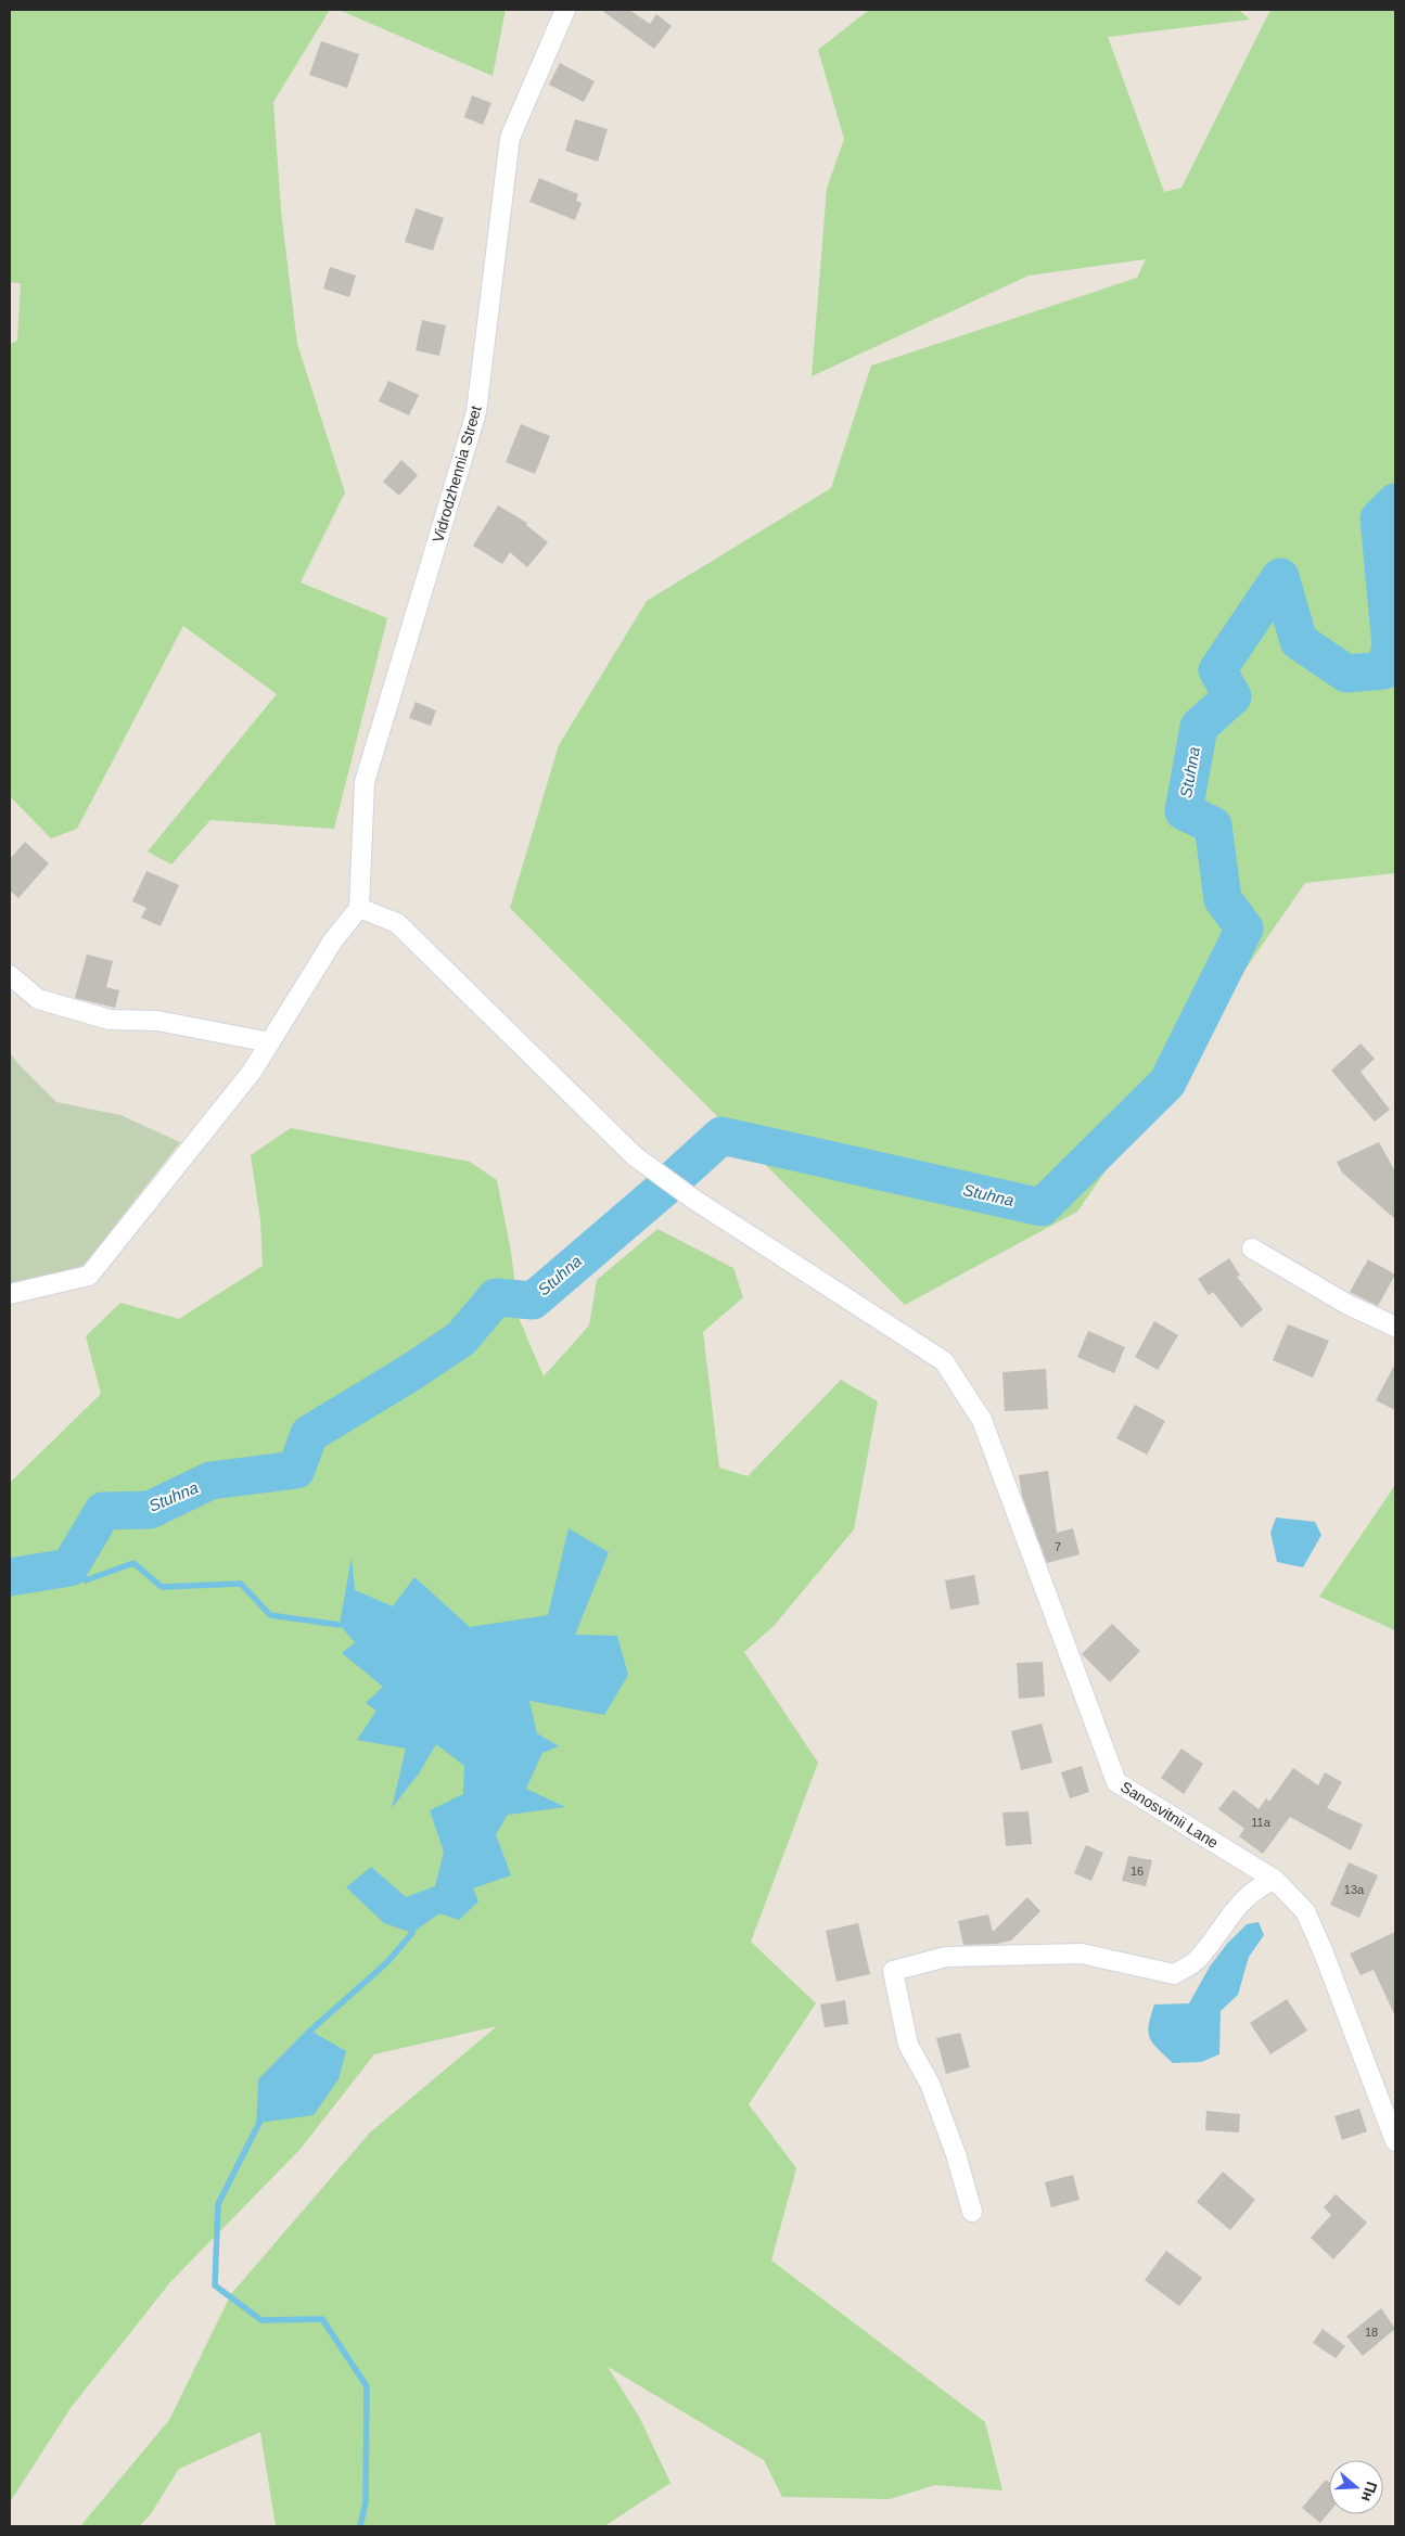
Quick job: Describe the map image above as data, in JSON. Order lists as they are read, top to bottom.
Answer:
{
  "streets": {
    "street": ["Vidrodzhennia Street", "Sanosvitnii Lane"]
  },
  "crossings": [
    ["Vidrodzhennia Street", "Sanosvitnii Lane"]
  ],
  "water": ["Stuhna"],
  "house_numbers": [
    "7",
    "11а",
    "16",
    "13а",
    "18"
  ],
  "north": "right"
}
